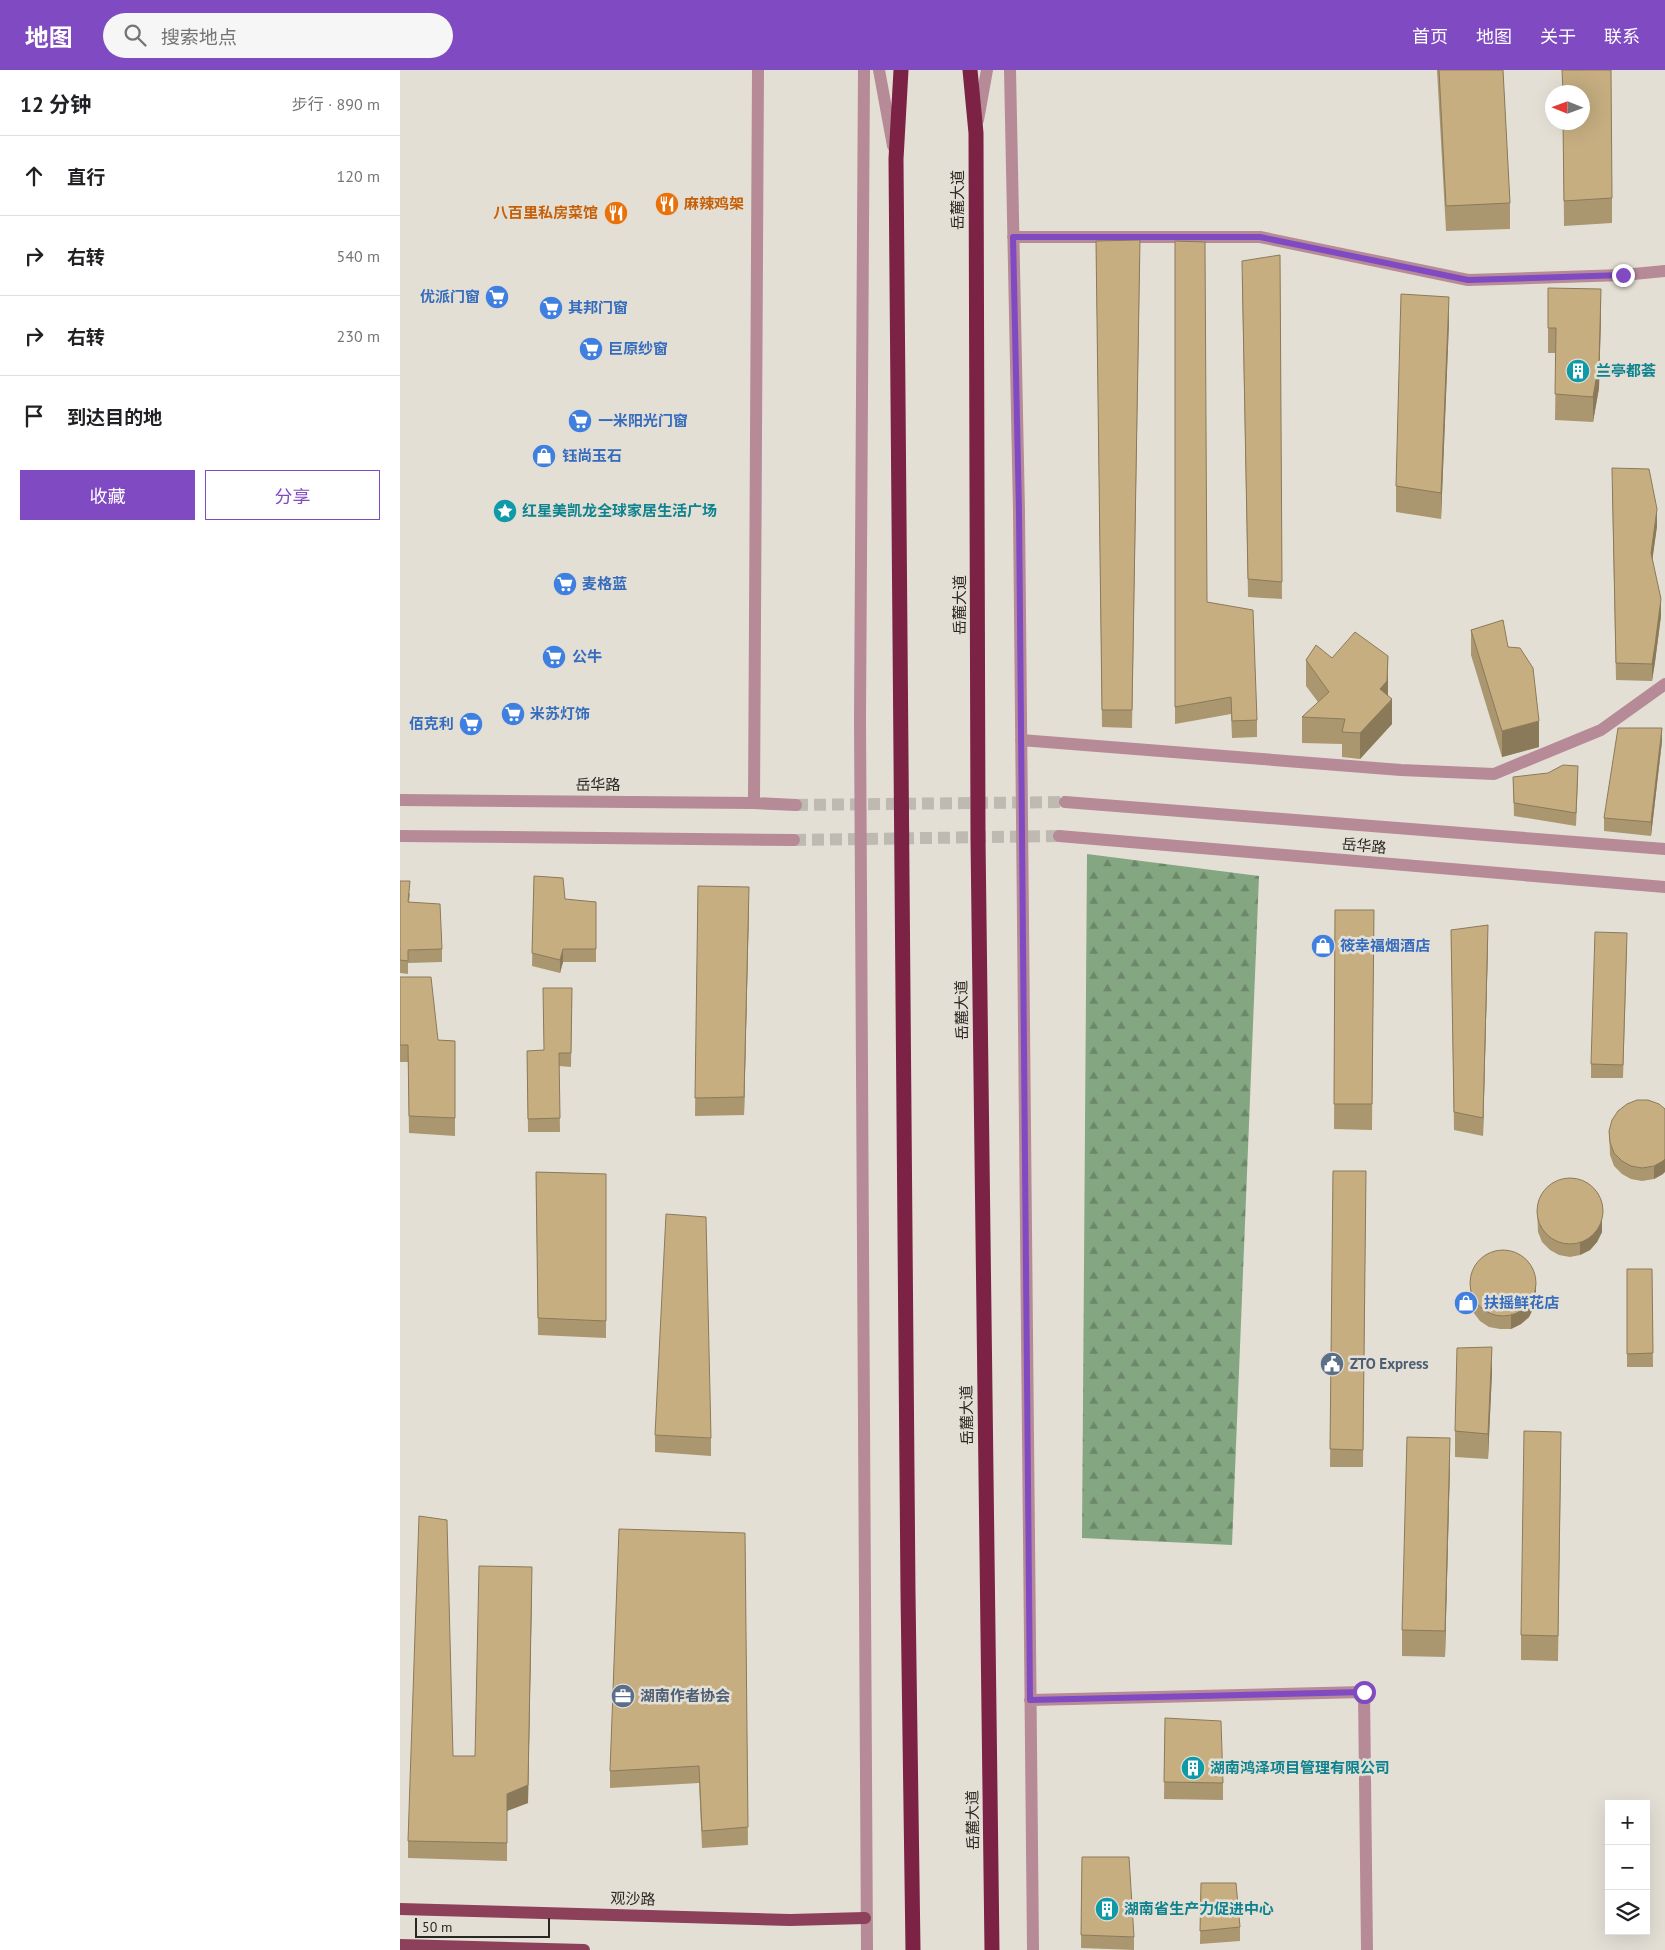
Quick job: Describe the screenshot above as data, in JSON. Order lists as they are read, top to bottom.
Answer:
{
  "streets": {
    "highway": ["岳麓大道"],
    "main road": ["观沙路"],
    "street": ["岳华路"]
  },
  "places": {
    "restaurant": ["麻辣鸡架", "八百里私房菜馆"],
    "supermarket": [
      "优派门窗",
      "其邦门窗",
      "巨原纱窗",
      "一米阳光门窗",
      "麦格蓝",
      "公牛",
      "米苏灯饰",
      "佰克利"
    ],
    "building": ["兰亭都荟", "湖南鸿泽项目管理有限公司", "湖南省生产力促进中心"],
    "shop": ["钰尚玉石", "筱幸福烟酒店", "扶摇鲜花店"],
    "place": ["红星美凯龙全球家居生活广场"],
    "public building": ["ZTO Express"],
    "office": ["湖南作者协会"]
  },
  "scale_bar": "50 m",
  "north": "left",
  "page": {
    "header": "地图",
    "search": "搜索地点",
    "nav": [
      "首页",
      "地图",
      "关于",
      "联系"
    ],
    "heading": ["12 分钟", "步行 · 890 m"],
    "list": [
      ["直行", "120 m"],
      ["右转", "540 m"],
      ["右转", "230 m"],
      "到达目的地"
    ],
    "buttons": ["收藏", "分享"],
    "map_buttons": ["+", "−"],
    "scale": "50 m"
  }
}
